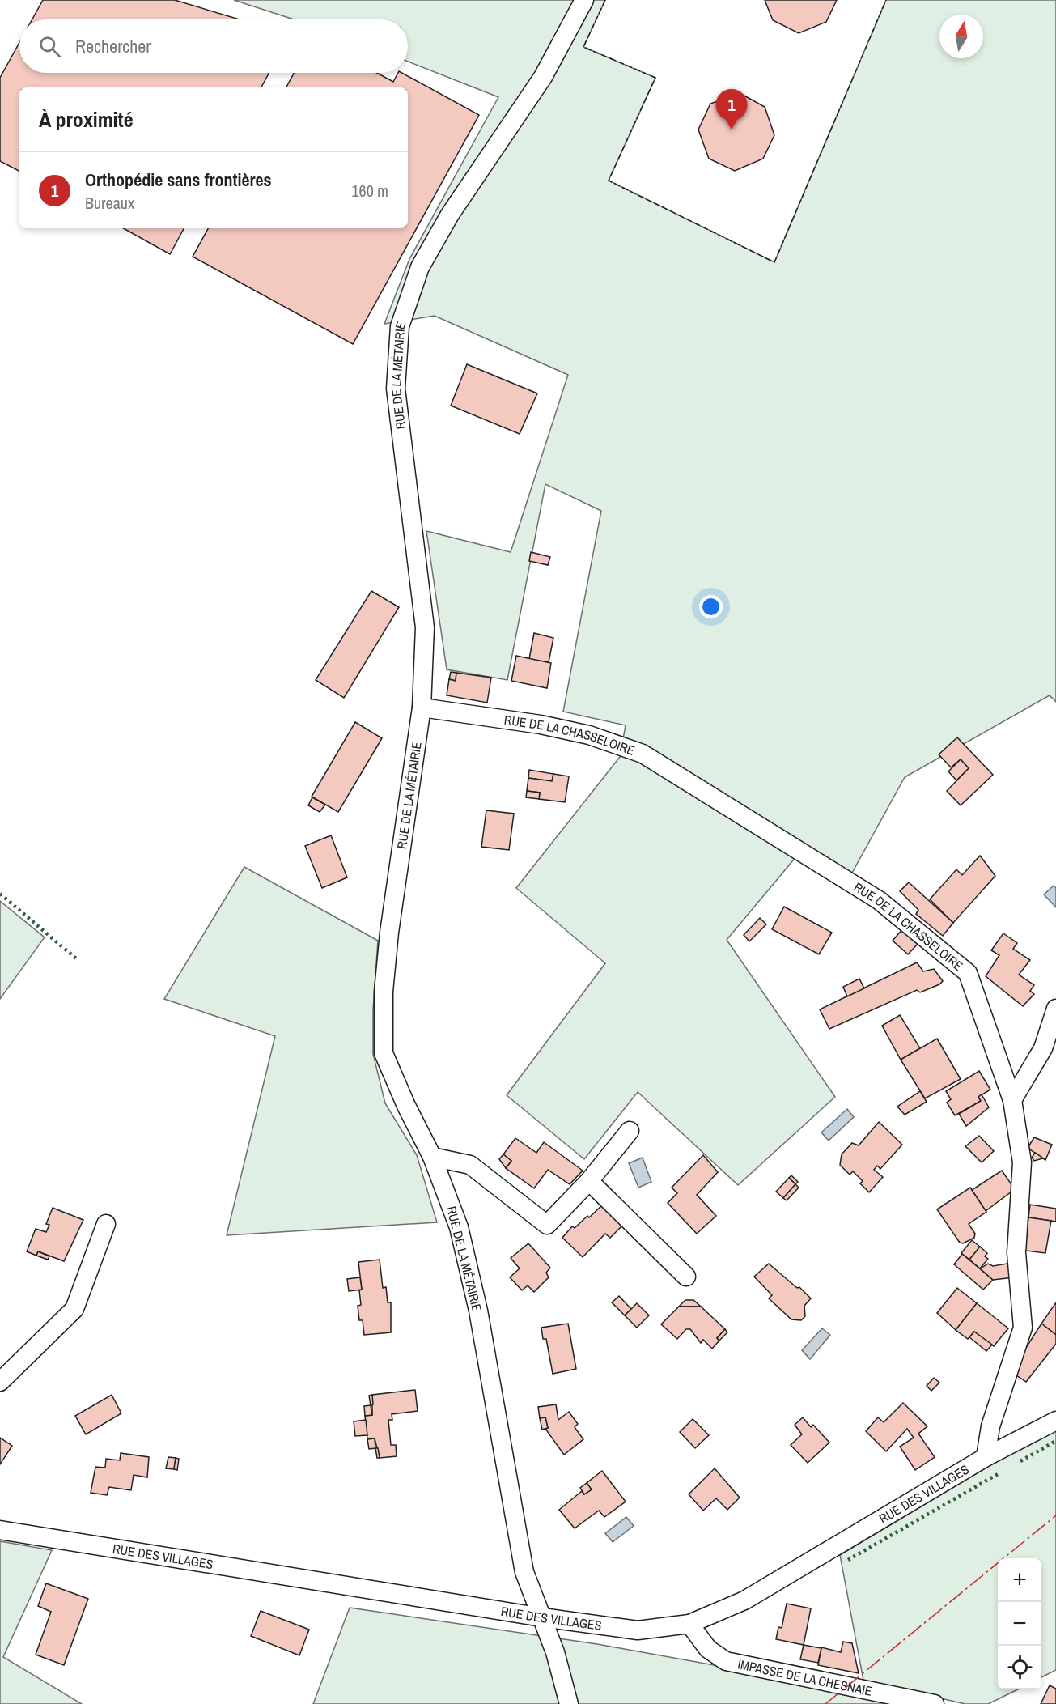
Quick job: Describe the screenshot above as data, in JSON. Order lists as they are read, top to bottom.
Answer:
{
  "streets": {
    "street": [
      "RUE DE LA MÉTAIRIE",
      "RUE DE LA CHASSELOIRE",
      "RUE DES VILLAGES",
      "IMPASSE DE LA CHESNAIE"
    ]
  },
  "crossings": [
    ["RUE DE LA MÉTAIRIE", "RUE DE LA CHASSELOIRE"],
    ["RUE DE LA MÉTAIRIE", "RUE DES VILLAGES"],
    ["RUE DE LA CHASSELOIRE", "RUE DES VILLAGES"],
    ["RUE DES VILLAGES", "IMPASSE DE LA CHESNAIE"]
  ],
  "north": "top",
  "page": {
    "search": "Rechercher",
    "heading": "À proximité",
    "pins": "1",
    "list": [
      {
        "mark": "1",
        "name": "Orthopédie sans frontières",
        "note": "Bureaux",
        "value": "160 m"
      }
    ],
    "map_buttons": ["+", "−"]
  }
}
